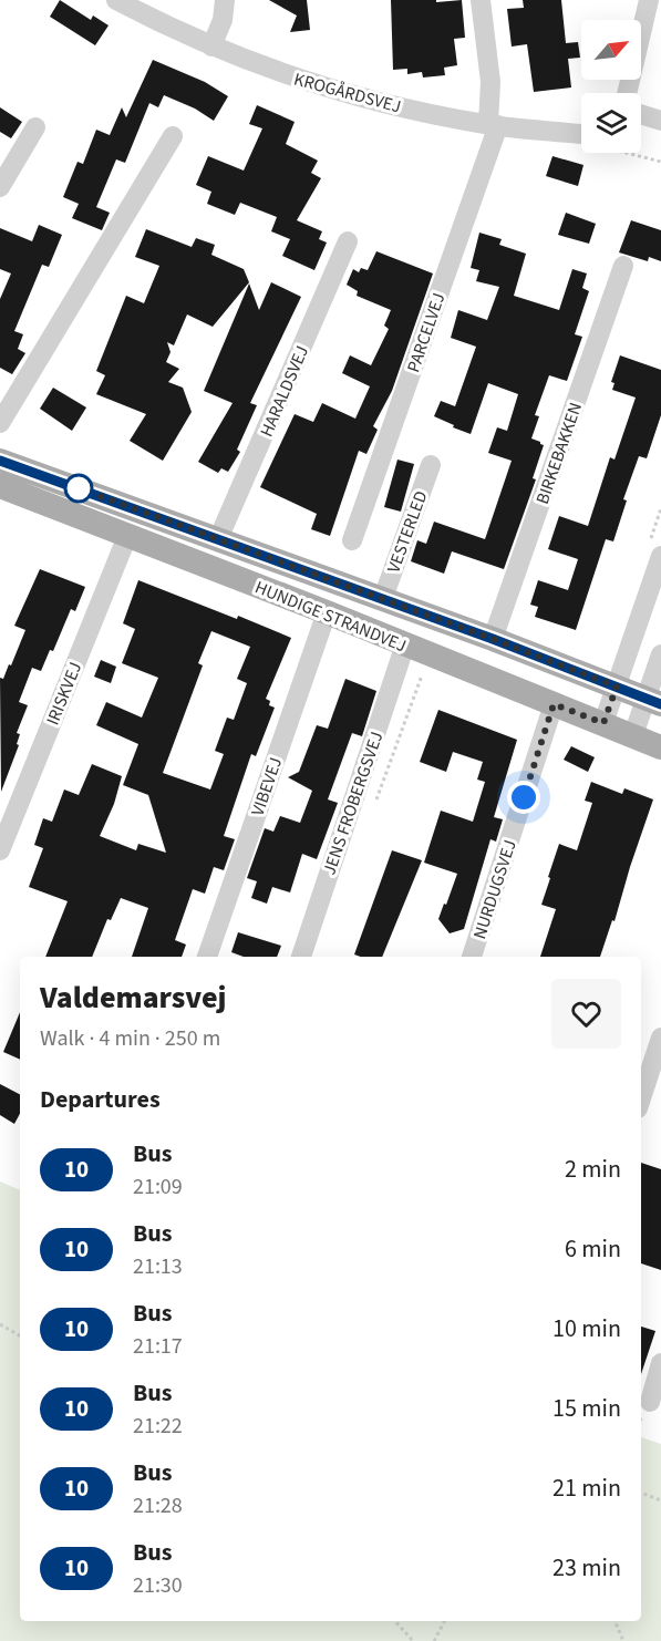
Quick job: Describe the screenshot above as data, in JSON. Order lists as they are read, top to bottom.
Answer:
{
  "streets": {
    "main road": ["HUNDIGE STRANDVEJ"],
    "street": [
      "KROGÅRDSVEJ",
      "PARCELVEJ",
      "HARALDSVEJ",
      "BIRKEBAKKEN",
      "VESTERLED",
      "IRISKVEJ",
      "VIBEVEJ",
      "JENS FROBERGSVEJ",
      "NURDUGSVEJ"
    ]
  },
  "crossings": [
    ["KROGÅRDSVEJ", "PARCELVEJ"],
    ["HARALDSVEJ", "HUNDIGE STRANDVEJ"],
    ["BIRKEBAKKEN", "HUNDIGE STRANDVEJ"],
    ["VESTERLED", "HUNDIGE STRANDVEJ"],
    ["HUNDIGE STRANDVEJ", "IRISKVEJ"],
    ["HUNDIGE STRANDVEJ", "VIBEVEJ"],
    ["HUNDIGE STRANDVEJ", "JENS FROBERGSVEJ"],
    ["HUNDIGE STRANDVEJ", "NURDUGSVEJ"]
  ],
  "lines": ["bus line 10"],
  "north": "top right",
  "page": {
    "heading": [
      ["Valdemarsvej", "Walk · 4 min · 250 m"],
      "Departures"
    ],
    "list": [
      {
        "mark": "10",
        "name": "Bus",
        "note": "21:09",
        "value": "2 min"
      },
      {
        "mark": "10",
        "name": "Bus",
        "note": "21:13",
        "value": "6 min"
      },
      {
        "mark": "10",
        "name": "Bus",
        "note": "21:17",
        "value": "10 min"
      },
      {
        "mark": "10",
        "name": "Bus",
        "note": "21:22",
        "value": "15 min"
      },
      {
        "mark": "10",
        "name": "Bus",
        "note": "21:28",
        "value": "21 min"
      },
      {
        "mark": "10",
        "name": "Bus",
        "note": "21:30",
        "value": "23 min"
      }
    ]
  }
}
